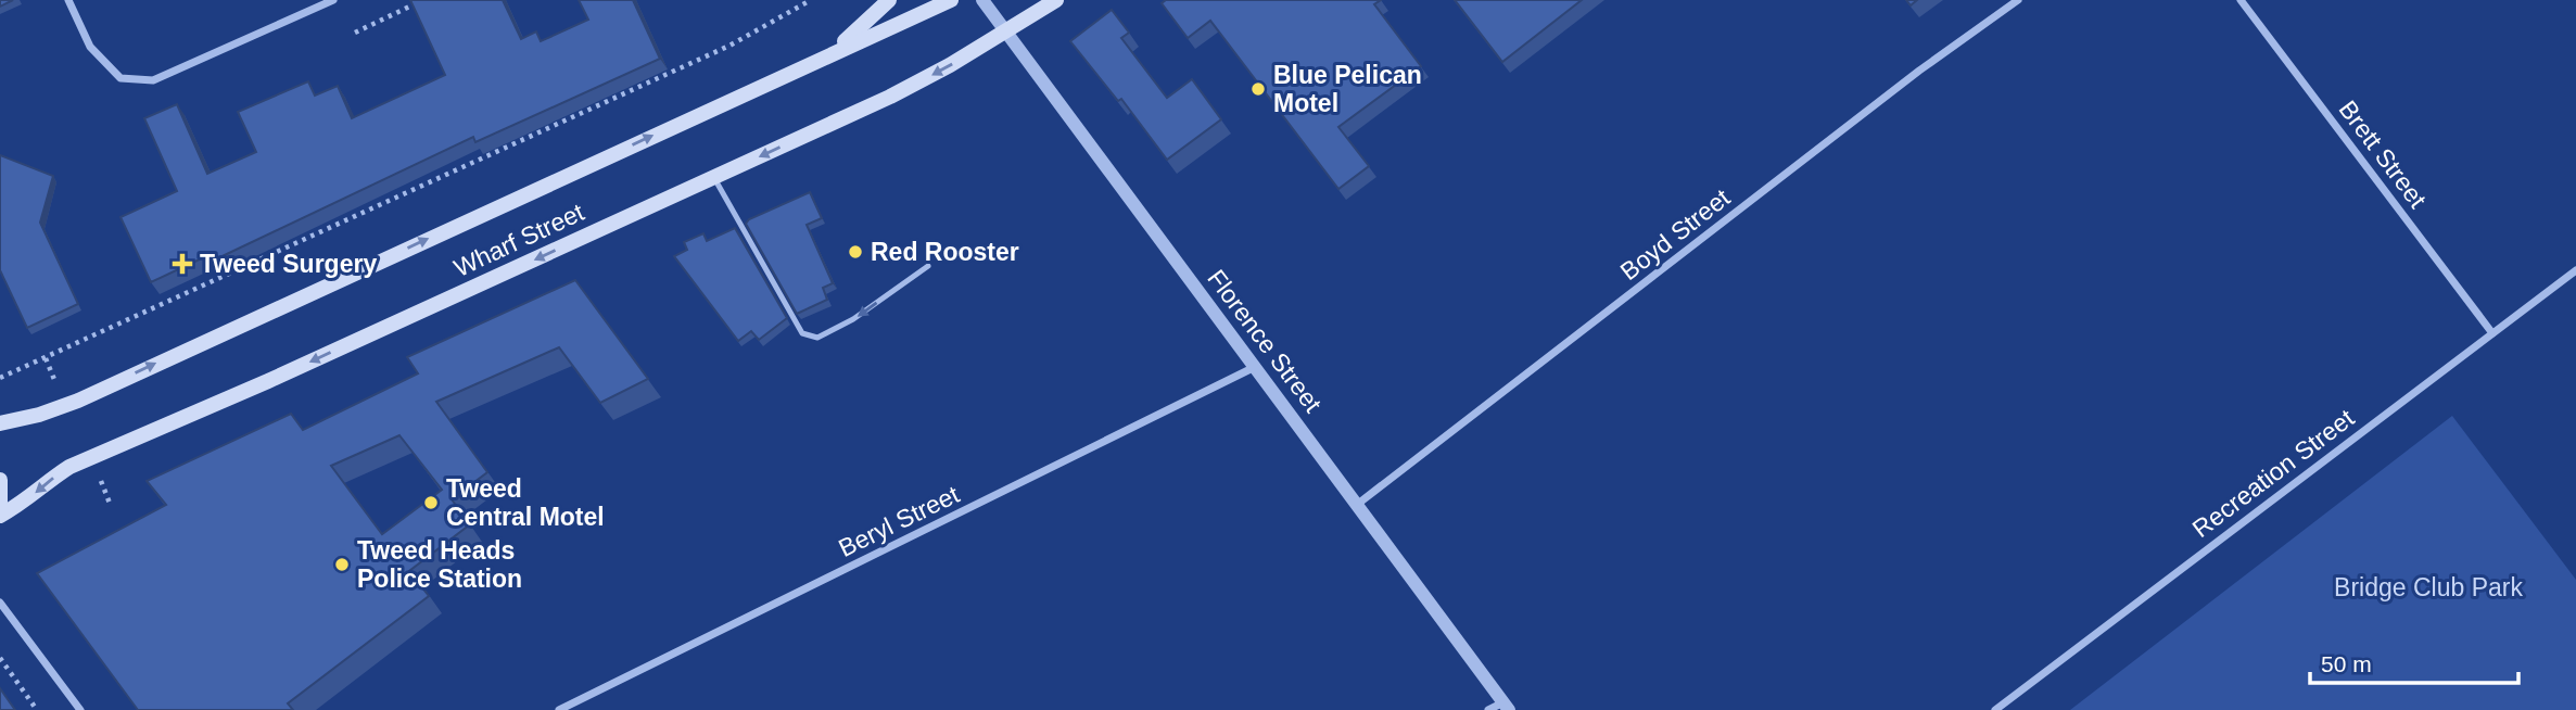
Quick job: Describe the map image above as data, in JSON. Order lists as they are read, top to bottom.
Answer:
{
  "streets": {
    "main road": ["Wharf Street"],
    "street": [
      "Brett Street",
      "Boyd Street",
      "Florence Street",
      "Recreation Street",
      "Beryl Street"
    ]
  },
  "crossings": [
    ["Brett Street", "Recreation Street"],
    ["Boyd Street", "Florence Street"],
    ["Wharf Street", "Florence Street"],
    ["Florence Street", "Beryl Street"]
  ],
  "parks": ["Bridge Club Park"],
  "places": {
    "other": [
      "Blue Pelican Motel",
      "Red Rooster",
      "Tweed Central Motel",
      "Tweed Heads Police Station"
    ],
    "health": ["Tweed Surgery"]
  },
  "scale_bar": "50 m"
}
